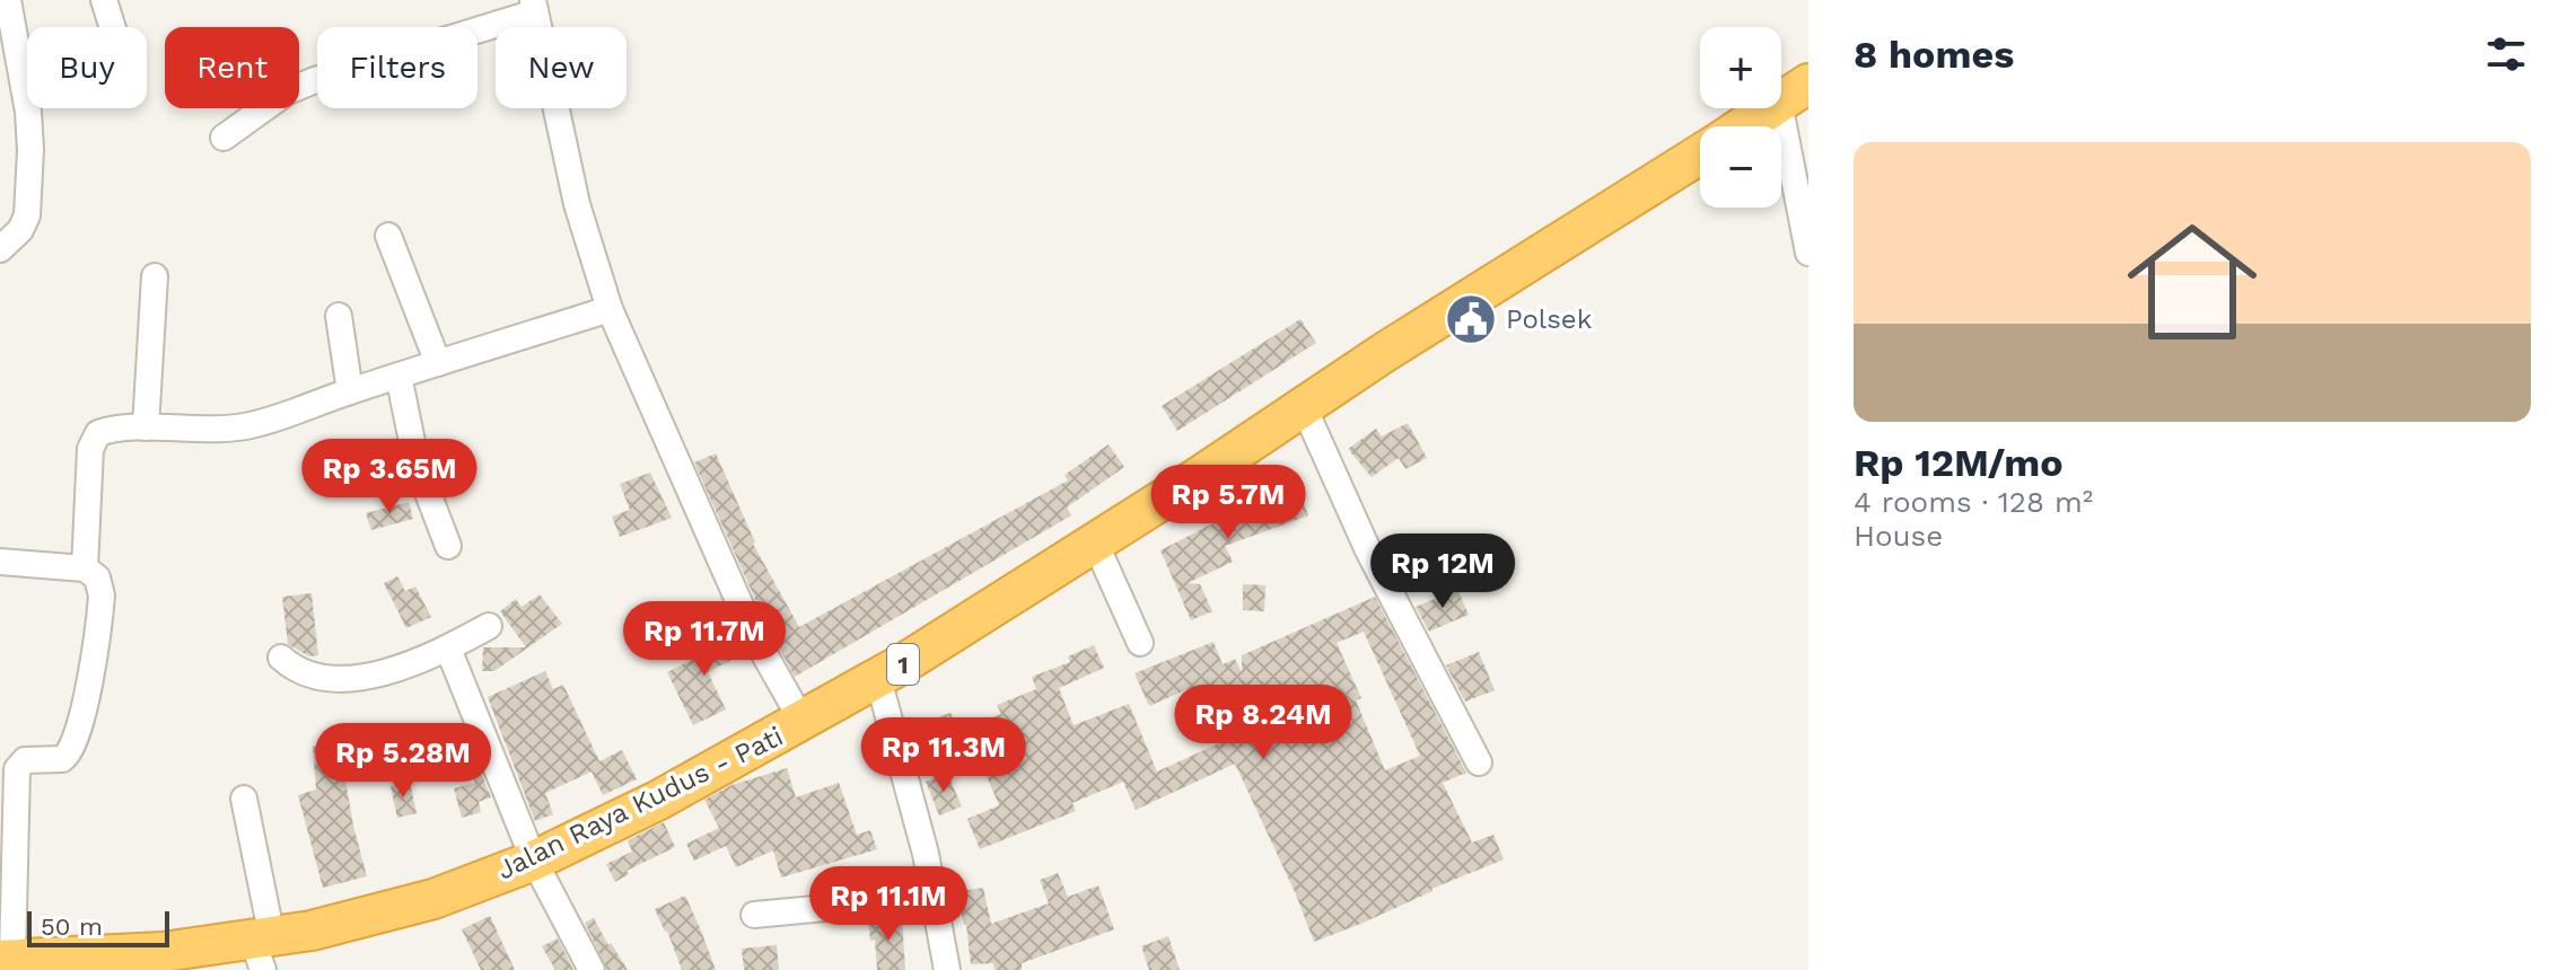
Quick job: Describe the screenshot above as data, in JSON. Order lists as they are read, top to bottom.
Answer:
{
  "streets": {
    "highway": ["1", "Jalan Raya Kudus - Pati"]
  },
  "places": {
    "public building": ["Polsek"]
  },
  "scale_bar": "50 m",
  "page": {
    "heading": "8 homes",
    "map_buttons": ["+", "−"],
    "chip": [
      "Buy",
      "Rent",
      "Filters",
      "New"
    ],
    "list": [
      {
        "name": "Rp 12M/mo",
        "note": "4 rooms · 128 m² · House"
      }
    ],
    "price": [
      "Rp 3.65M",
      "Rp 5.7M",
      "Rp 12M",
      "Rp 11.7M",
      "Rp 8.24M",
      "Rp 11.3M",
      "Rp 5.28M",
      "Rp 11.1M"
    ],
    "scale": "50 m"
  }
}
